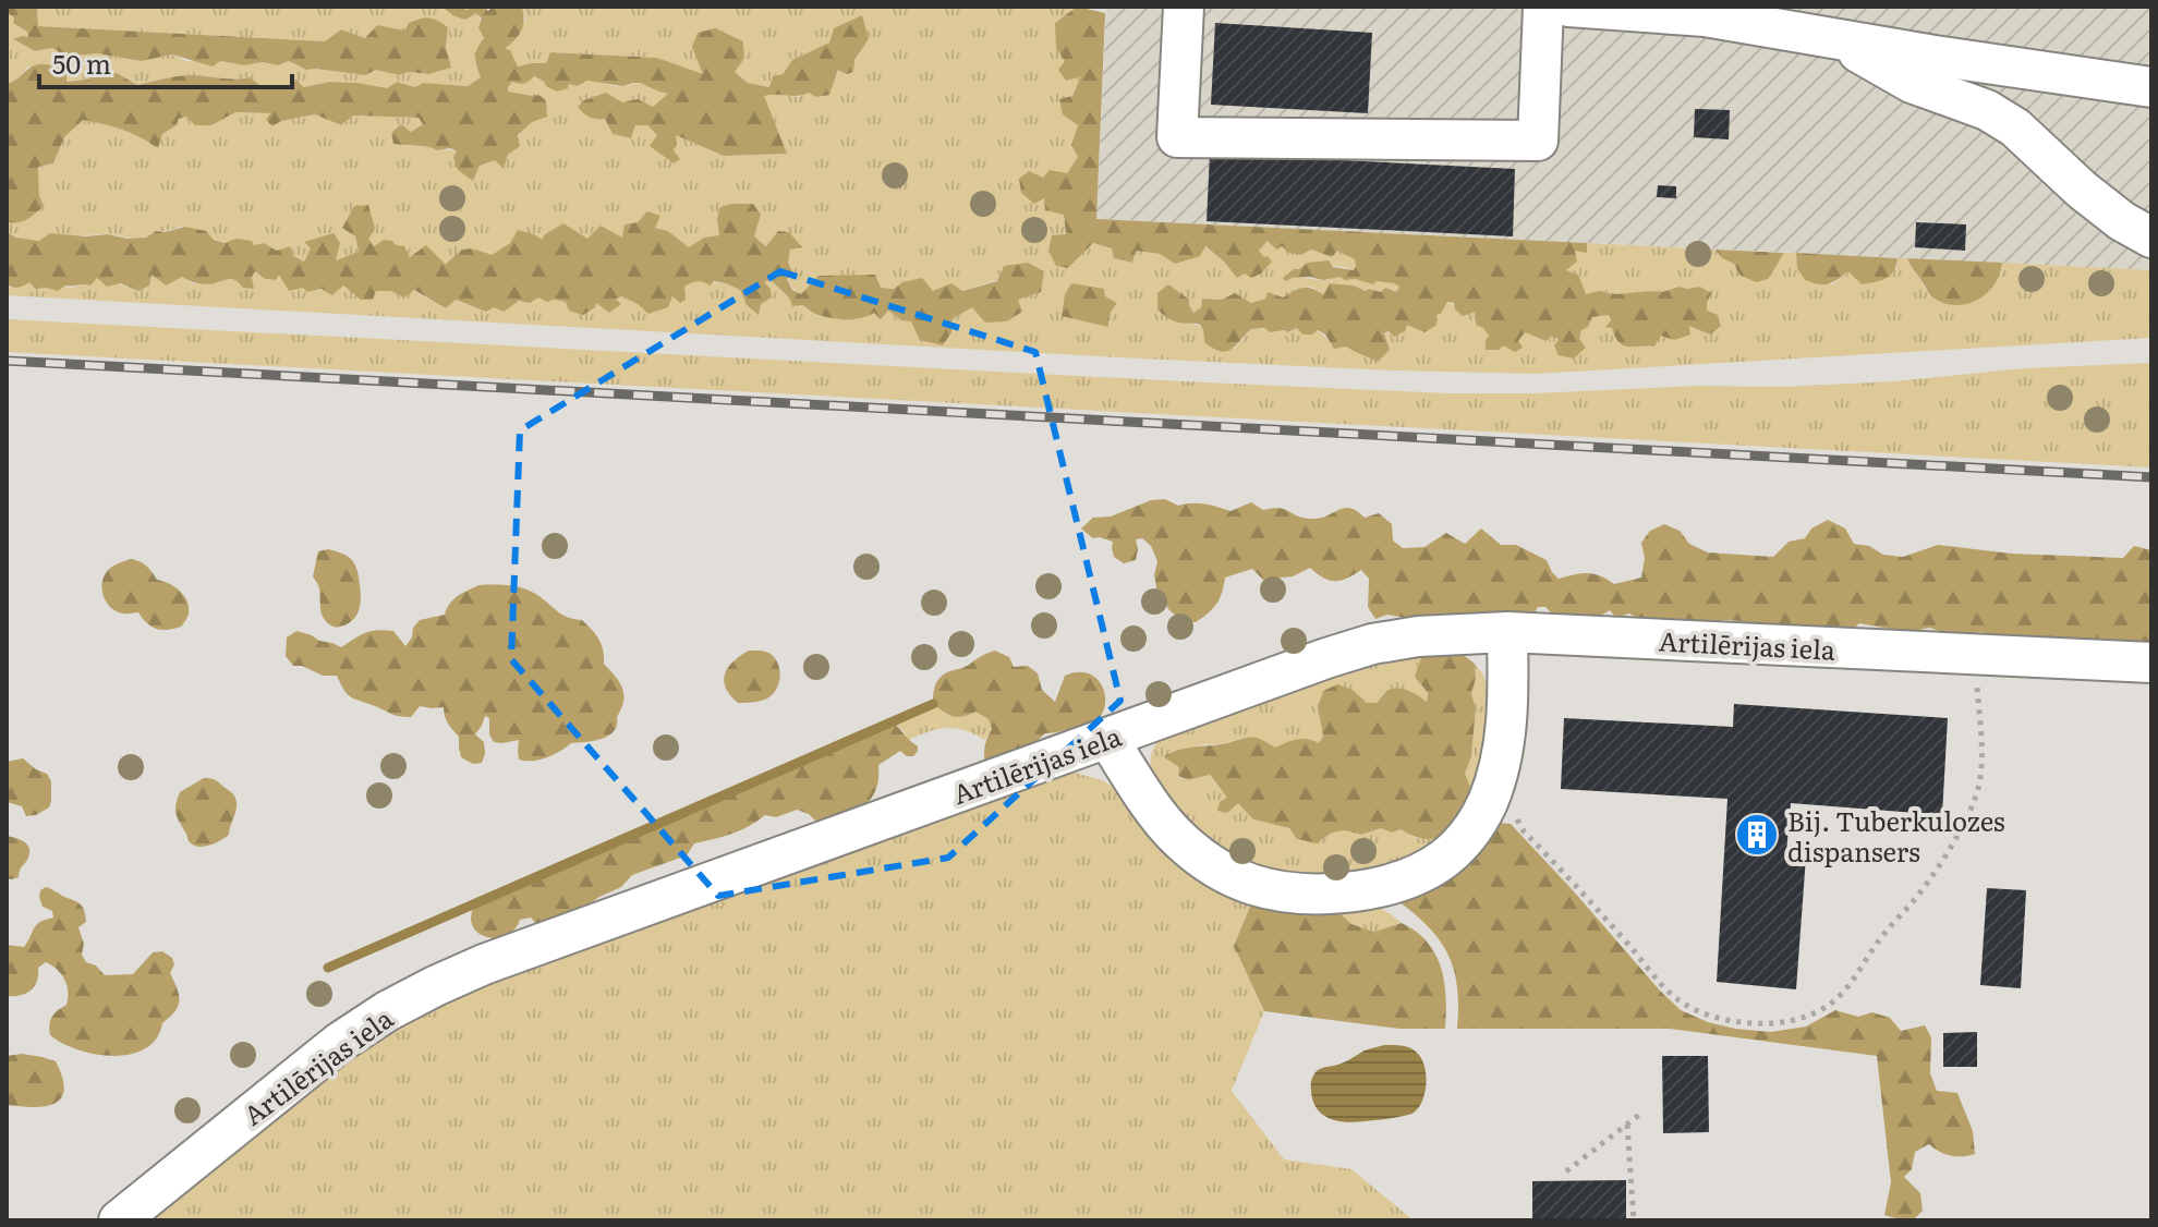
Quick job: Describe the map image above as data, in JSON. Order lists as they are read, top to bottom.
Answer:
{
  "streets": {
    "street": ["Artilērijas iela"]
  },
  "places": {
    "building": ["Bij. Tuberkulozes dispansers"]
  },
  "scale_bar": "50 m"
}
